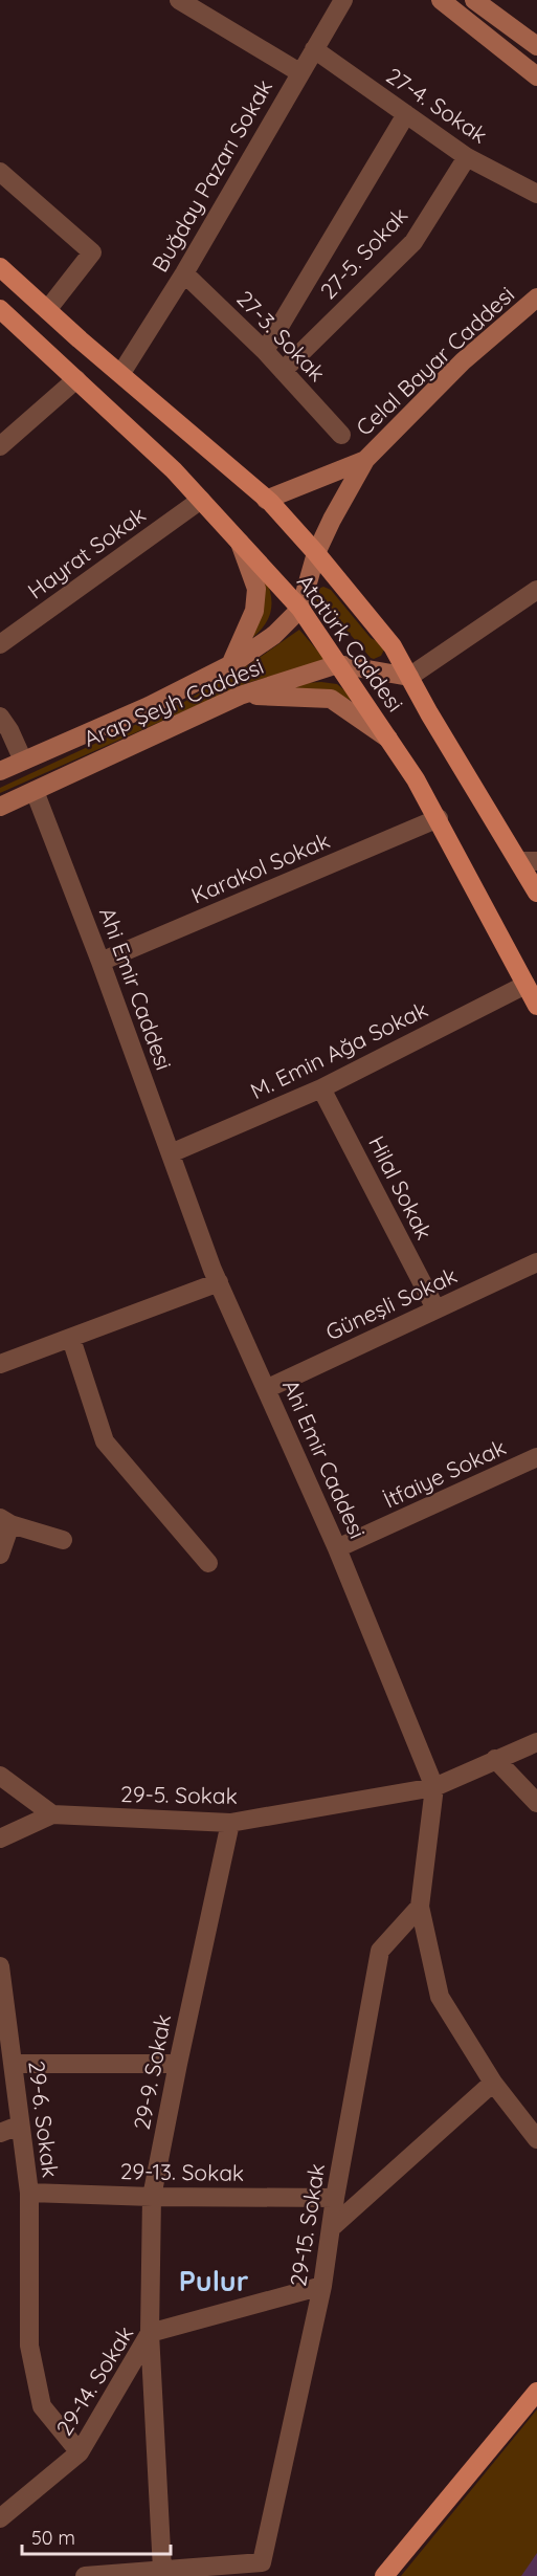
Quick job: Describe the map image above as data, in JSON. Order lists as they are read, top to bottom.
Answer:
{
  "streets": {
    "main road": ["Atatürk Caddesi"],
    "street": [
      "27-4. Sokak",
      "Buğday Pazarı Sokak",
      "27-5. Sokak",
      "27-3. Sokak",
      "Celal Bayar Caddesi",
      "Hayrat Sokak",
      "Arap Şeyh Caddesi",
      "Karakol Sokak",
      "Ahi Emir Caddesi",
      "M. Emin Ağa Sokak",
      "Hilal Sokak",
      "Güneşli Sokak",
      "İtfaiye Sokak",
      "29-5. Sokak",
      "29-9. Sokak",
      "29-6. Sokak",
      "29-13. Sokak",
      "29-15. Sokak",
      "29-14. Sokak"
    ]
  },
  "crossings": [
    ["27-4. Sokak", "Buğday Pazarı Sokak"],
    ["27-4. Sokak", "27-5. Sokak"],
    ["Buğday Pazarı Sokak", "27-3. Sokak"],
    ["Buğday Pazarı Sokak", "Atatürk Caddesi"],
    ["27-5. Sokak", "27-3. Sokak"],
    ["Celal Bayar Caddesi", "Arap Şeyh Caddesi"],
    ["Hayrat Sokak", "Atatürk Caddesi"],
    ["Atatürk Caddesi", "Arap Şeyh Caddesi"],
    ["Atatürk Caddesi", "Karakol Sokak"],
    ["Atatürk Caddesi", "M. Emin Ağa Sokak"],
    ["Arap Şeyh Caddesi", "Ahi Emir Caddesi"],
    ["Karakol Sokak", "Ahi Emir Caddesi"],
    ["Ahi Emir Caddesi", "M. Emin Ağa Sokak"],
    ["Ahi Emir Caddesi", "Güneşli Sokak"],
    ["Ahi Emir Caddesi", "İtfaiye Sokak"],
    ["Ahi Emir Caddesi", "29-5. Sokak"],
    ["Ahi Emir Caddesi", "29-15. Sokak"],
    ["M. Emin Ağa Sokak", "Hilal Sokak"],
    ["Hilal Sokak", "Güneşli Sokak"],
    ["29-5. Sokak", "29-9. Sokak"],
    ["29-9. Sokak", "29-13. Sokak"],
    ["29-9. Sokak", "29-15. Sokak"],
    ["29-9. Sokak", "29-14. Sokak"],
    ["29-6. Sokak", "29-13. Sokak"],
    ["29-6. Sokak", "29-14. Sokak"],
    ["29-13. Sokak", "29-15. Sokak"],
    ["29-15. Sokak", "29-14. Sokak"]
  ],
  "districts": ["Pulur"],
  "scale_bar": "50 m"
}
